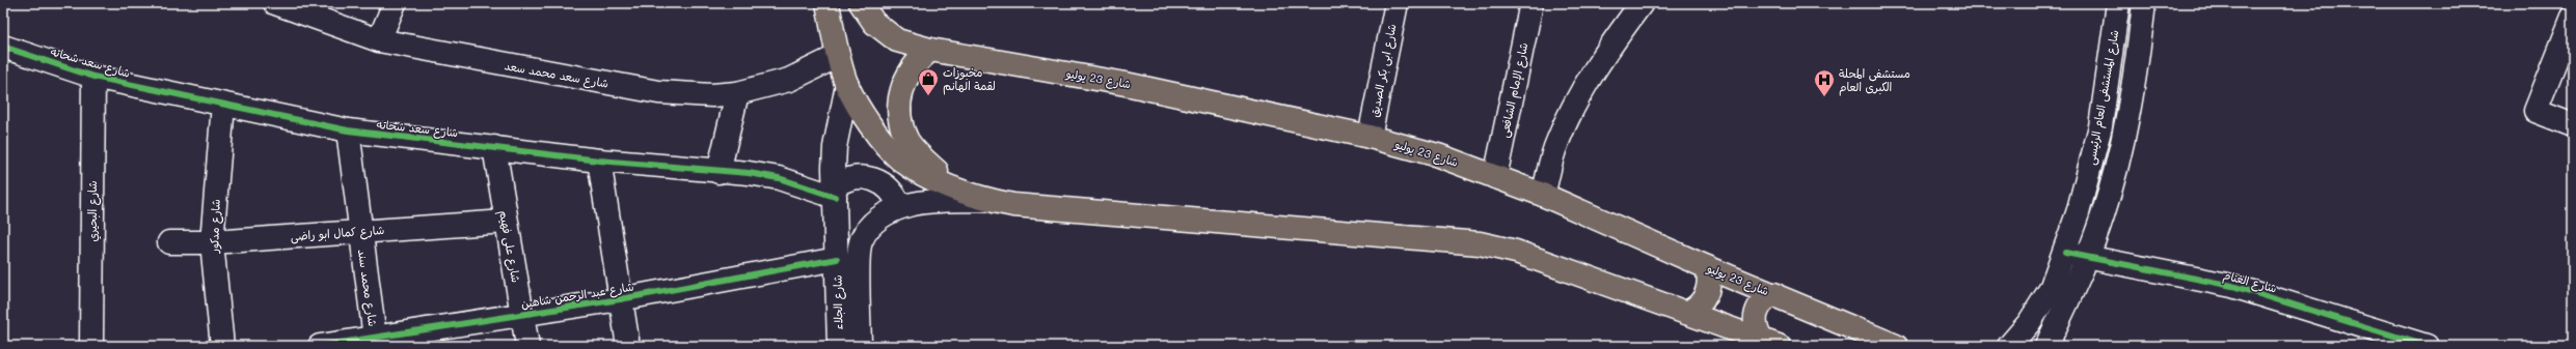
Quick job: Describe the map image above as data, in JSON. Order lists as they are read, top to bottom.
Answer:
{
  "streets": {
    "main road": ["شارع 23 يوليو", "شارع الجلاء"],
    "street": [
      "شارع سعد شحاته",
      "شارع ابى بكر الصديق",
      "شارع سعد محمد سعد",
      "شارع الإمام الشافعى",
      "شارع المستشفى العام الرئيسى",
      "شارع البحيري",
      "شارع مدكور",
      "شارع كمال ابو راضى",
      "شارع على فهيم",
      "شارع الغنام",
      "شارع محمد سند",
      "شارع عبد الرحمن شاهين"
    ]
  },
  "crossings": [
    ["شارع سعد شحاته", "شارع البحيري"],
    ["شارع سعد شحاته", "شارع مدكور"],
    ["شارع سعد شحاته", "شارع على فهيم"],
    ["شارع سعد شحاته", "شارع محمد سند"],
    ["شارع سعد شحاته", "شارع الجلاء"],
    ["شارع ابى بكر الصديق", "شارع 23 يوليو"],
    ["شارع سعد محمد سعد", "شارع الجلاء"],
    ["شارع 23 يوليو", "شارع الإمام الشافعى"],
    ["شارع المستشفى العام الرئيسى", "شارع الغنام"],
    ["شارع مدكور", "شارع كمال ابو راضى"],
    ["شارع كمال ابو راضى", "شارع على فهيم"],
    ["شارع كمال ابو راضى", "شارع محمد سند"],
    ["شارع على فهيم", "شارع عبد الرحمن شاهين"],
    ["شارع محمد سند", "شارع عبد الرحمن شاهين"],
    ["شارع عبد الرحمن شاهين", "شارع الجلاء"]
  ],
  "places": {
    "shop": ["مخبوزات لقمة الهانم"],
    "hospital": ["مستشفى المحلة الكبرى العام"]
  }
}
